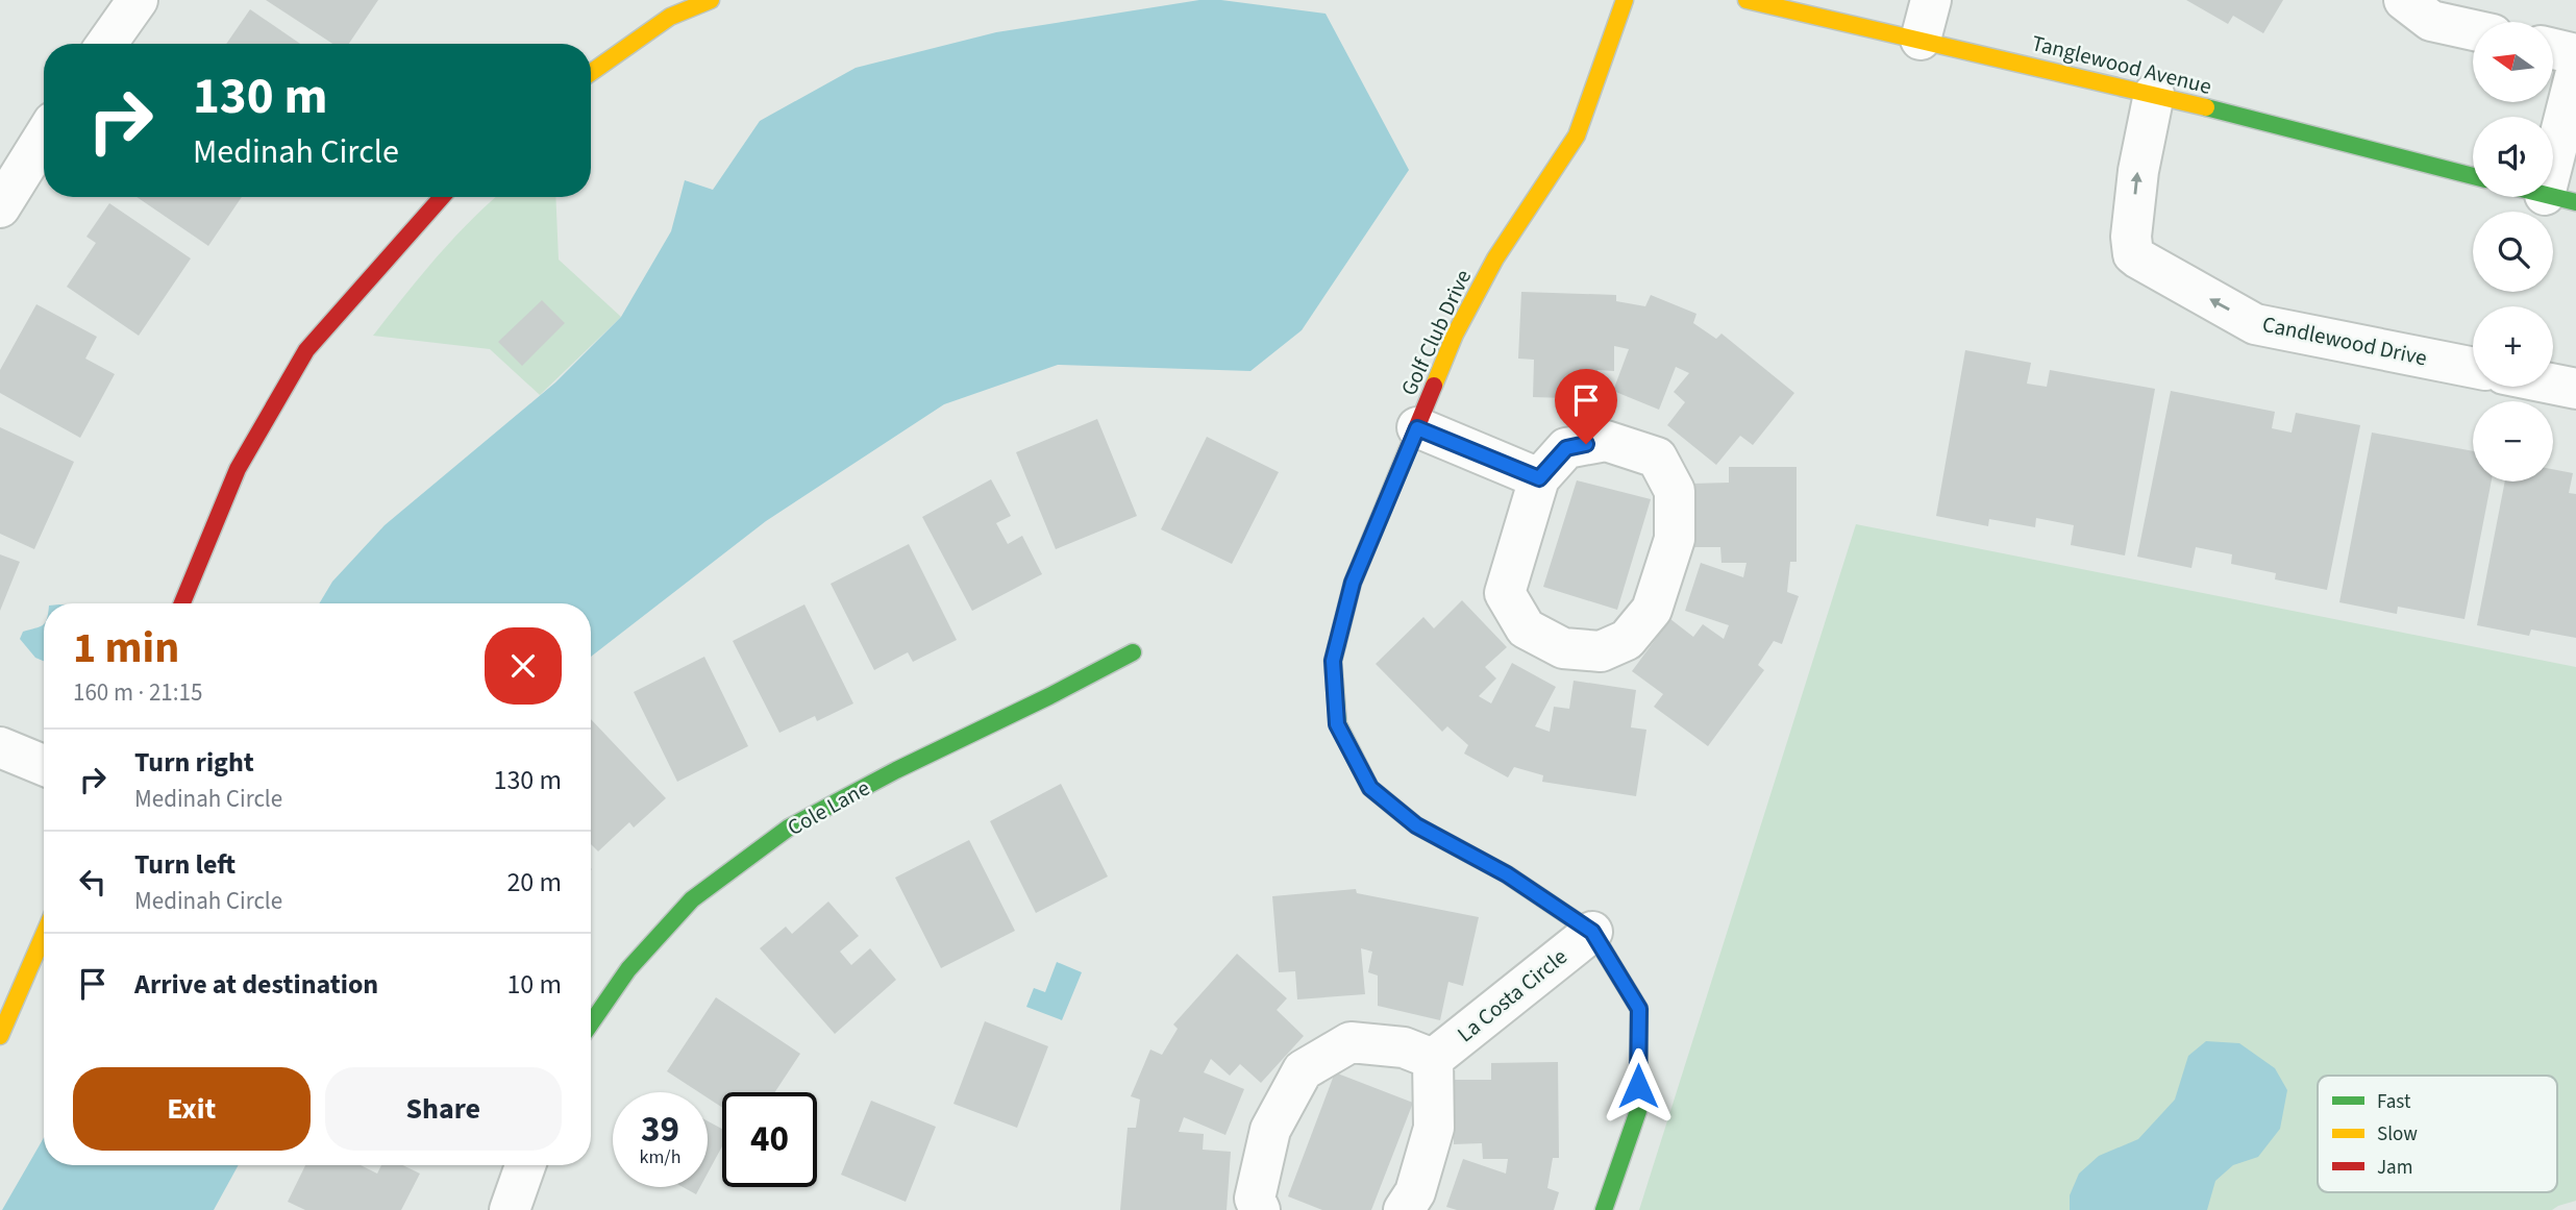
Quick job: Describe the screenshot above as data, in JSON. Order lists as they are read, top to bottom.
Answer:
{
  "streets": {
    "street": [
      "Tanglewood Avenue",
      "Golf Club Drive",
      "Candlewood Drive",
      "Cole Lane",
      "La Costa Circle"
    ]
  },
  "crossings": [
    ["Tanglewood Avenue", "Candlewood Drive"],
    ["Golf Club Drive", "La Costa Circle"]
  ],
  "one_way": ["Candlewood Drive"],
  "legend": ["Fast", "Slow", "Jam"],
  "north": "left",
  "page": {
    "map_buttons": ["+", "−"],
    "turn": ["130 m", "Medinah Circle"],
    "heading": ["1 min", "160 m · 21:15"],
    "list": [
      {
        "name": "Turn right",
        "note": "Medinah Circle",
        "value": "130 m"
      },
      {
        "name": "Turn left",
        "note": "Medinah Circle",
        "value": "20 m"
      },
      {
        "name": "Arrive at destination",
        "value": "10 m"
      }
    ],
    "buttons": ["Exit", "Share"],
    "speed": "39 km/h",
    "limit": "40"
  }
}
